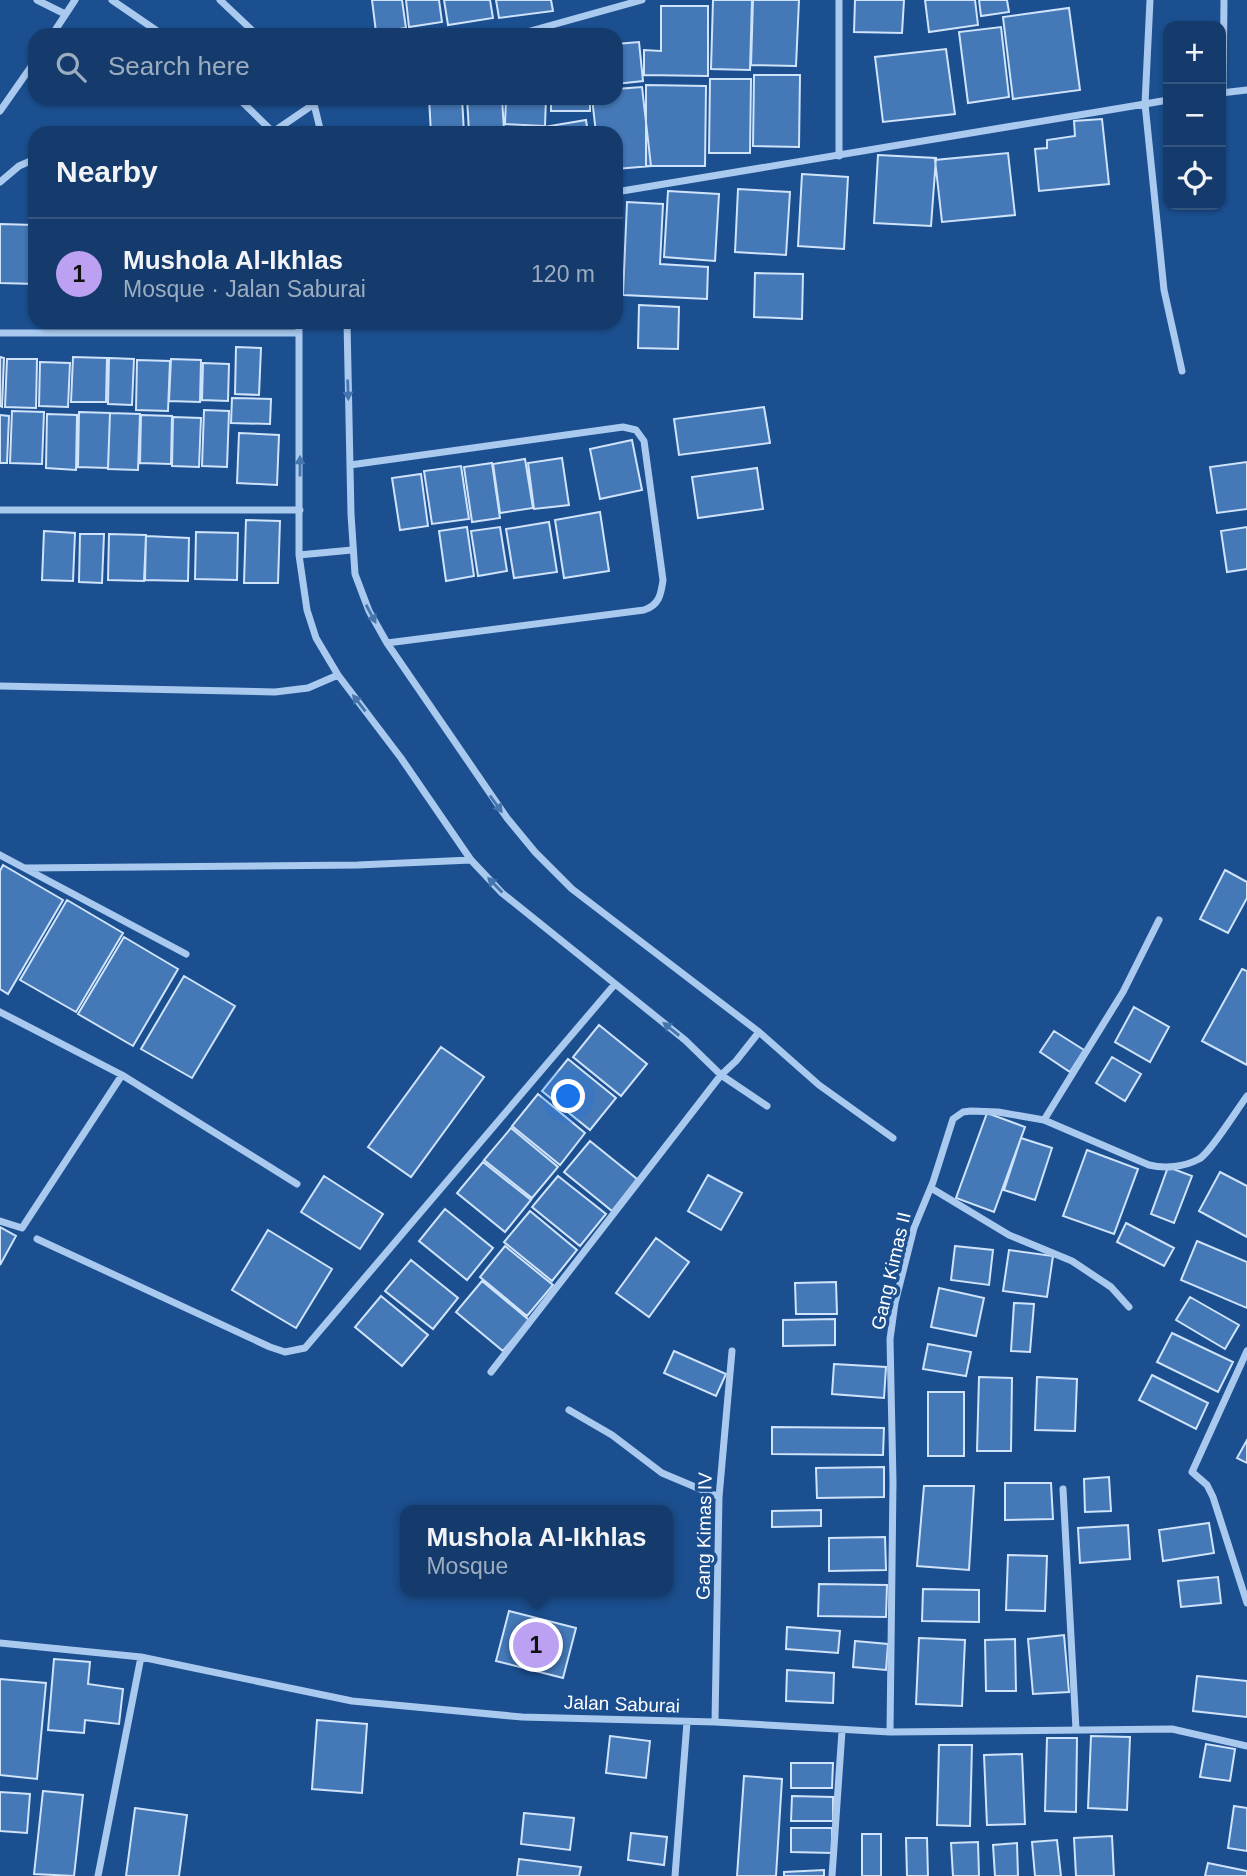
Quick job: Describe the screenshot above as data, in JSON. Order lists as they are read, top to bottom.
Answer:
{
  "streets": {
    "street": ["Gang Kimas II", "Gang Kimas IV", "Jalan Saburai"]
  },
  "crossings": [
    ["Gang Kimas II", "Jalan Saburai"],
    ["Gang Kimas IV", "Jalan Saburai"]
  ],
  "page": {
    "map_buttons": ["+", "−"],
    "search": "Search here",
    "heading": "Nearby",
    "list": [
      {
        "mark": "1",
        "name": "Mushola Al-Ikhlas",
        "note": "Mosque · Jalan Saburai",
        "value": "120 m"
      }
    ],
    "popup": ["Mushola Al-Ikhlas", "Mosque"],
    "pins": "1"
  }
}
